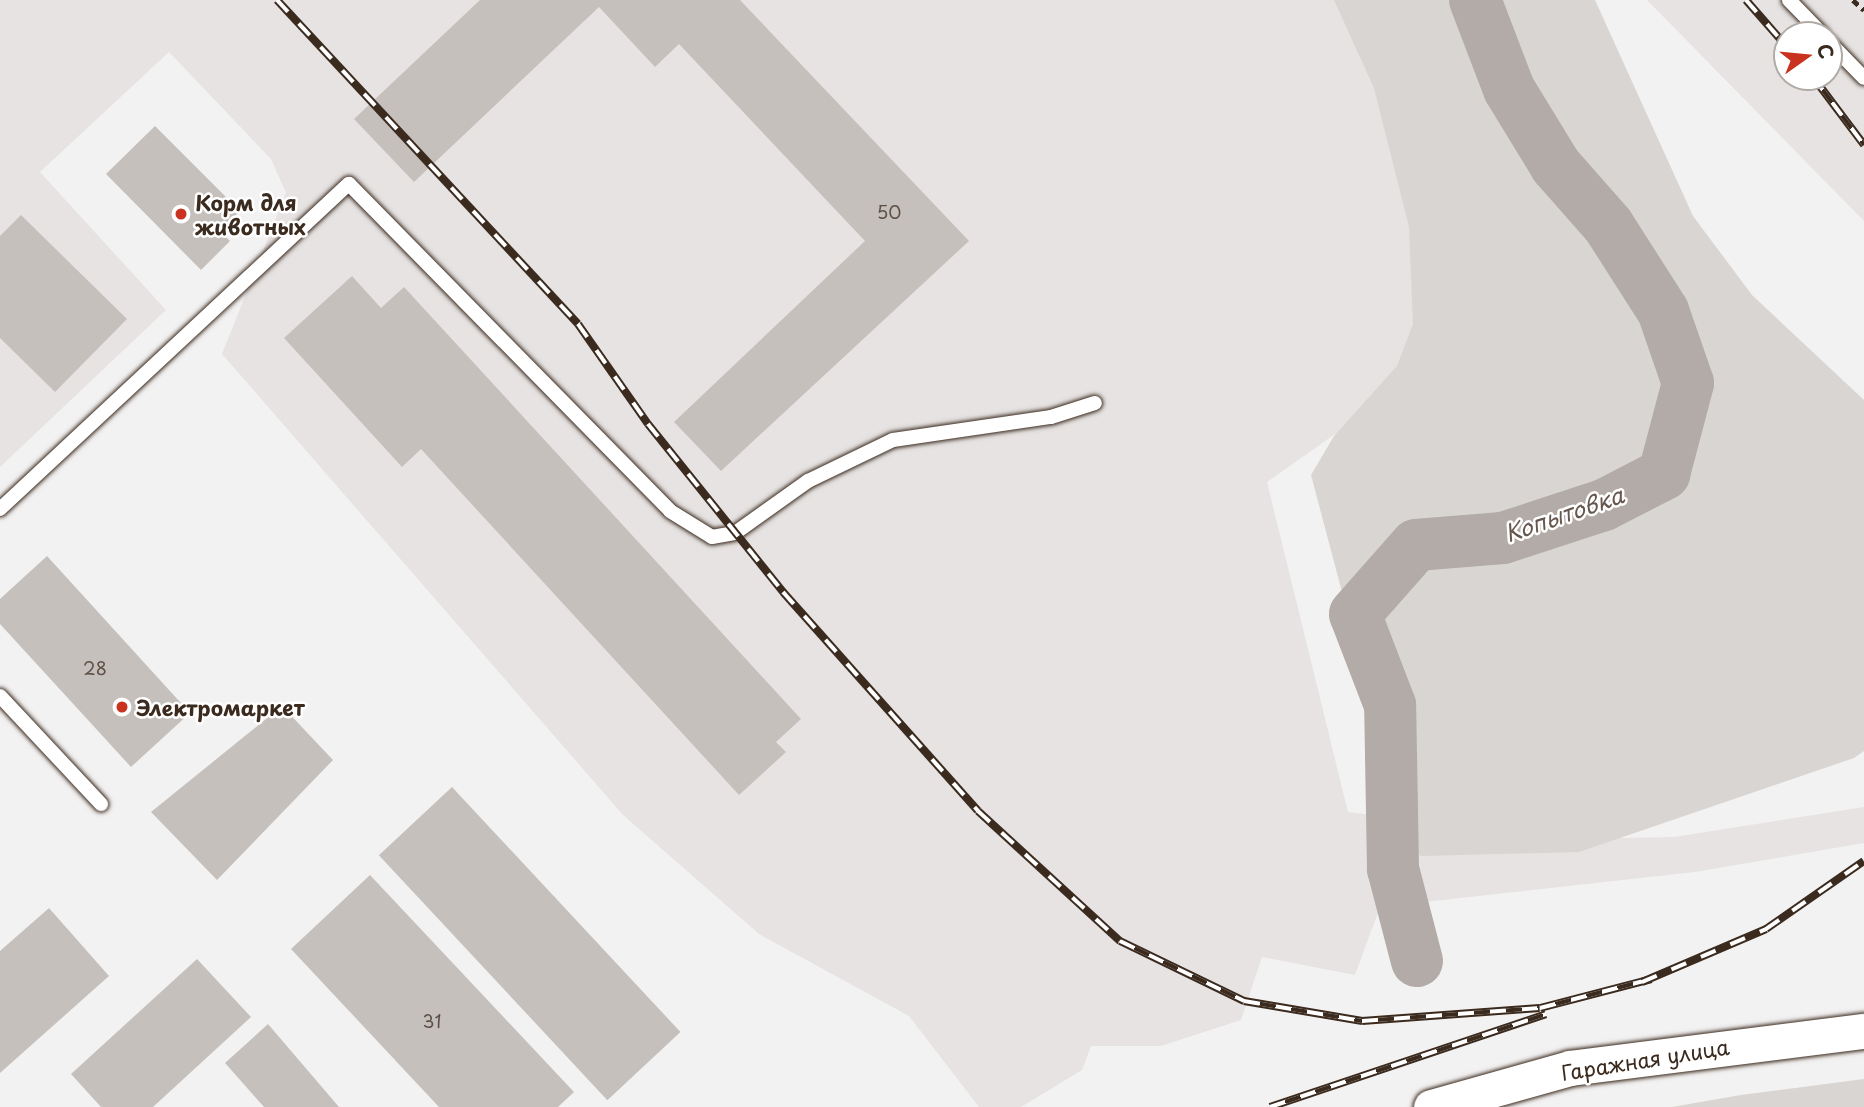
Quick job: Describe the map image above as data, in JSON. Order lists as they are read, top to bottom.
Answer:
{
  "streets": {
    "street": ["Гаражная улица"]
  },
  "water": ["Копытовка"],
  "places": ["Корм для животных", "Электромаркет"],
  "house_numbers": ["50", "28", "31"],
  "north": "right"
}
